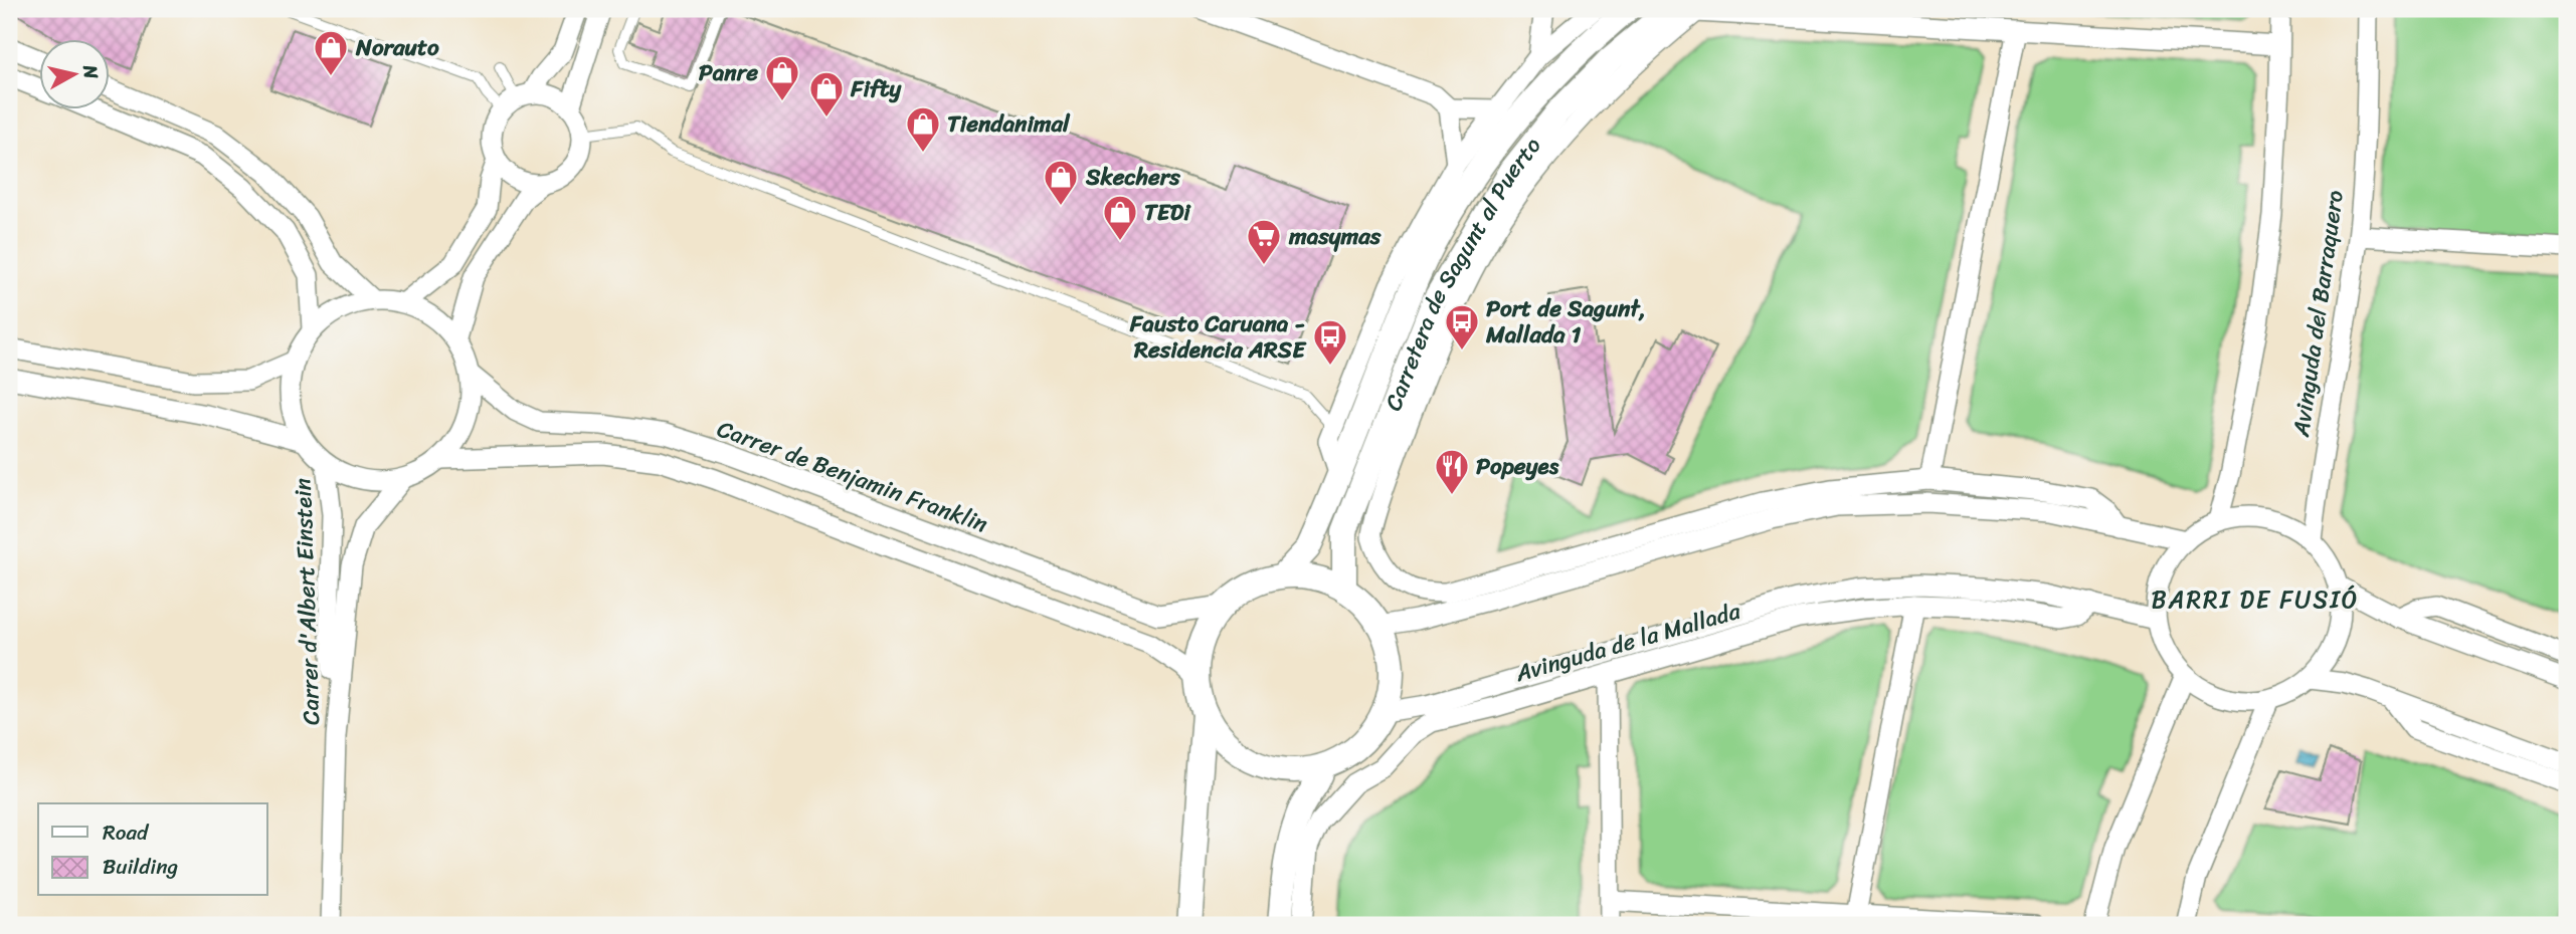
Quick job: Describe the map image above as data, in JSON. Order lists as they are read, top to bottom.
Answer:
{
  "streets": {
    "street": [
      "Carretera de Sagunt al Puerto",
      "Avinguda del Barraquero",
      "Carrer de Benjamin Franklin",
      "Carrer d'Albert Einstein",
      "Avinguda de la Mallada"
    ]
  },
  "crossings": [
    ["Carretera de Sagunt al Puerto", "Carrer de Benjamin Franklin"],
    ["Carretera de Sagunt al Puerto", "Avinguda de la Mallada"],
    ["Avinguda del Barraquero", "Avinguda de la Mallada"],
    ["Carrer de Benjamin Franklin", "Carrer d'Albert Einstein"],
    ["Carrer de Benjamin Franklin", "Avinguda de la Mallada"]
  ],
  "districts": ["BARRI DE FUSIÓ"],
  "places": {
    "shop": [
      "Norauto",
      "Panre",
      "Fifty",
      "Tiendanimal",
      "Skechers",
      "TEDi"
    ],
    "supermarket": ["masymas"],
    "bus stop": ["Port de Sagunt, Mallada 1", "Fausto Caruana - Residencia ARSE"],
    "restaurant": ["Popeyes"]
  },
  "legend": ["Road", "Building"],
  "north": "right"
}
